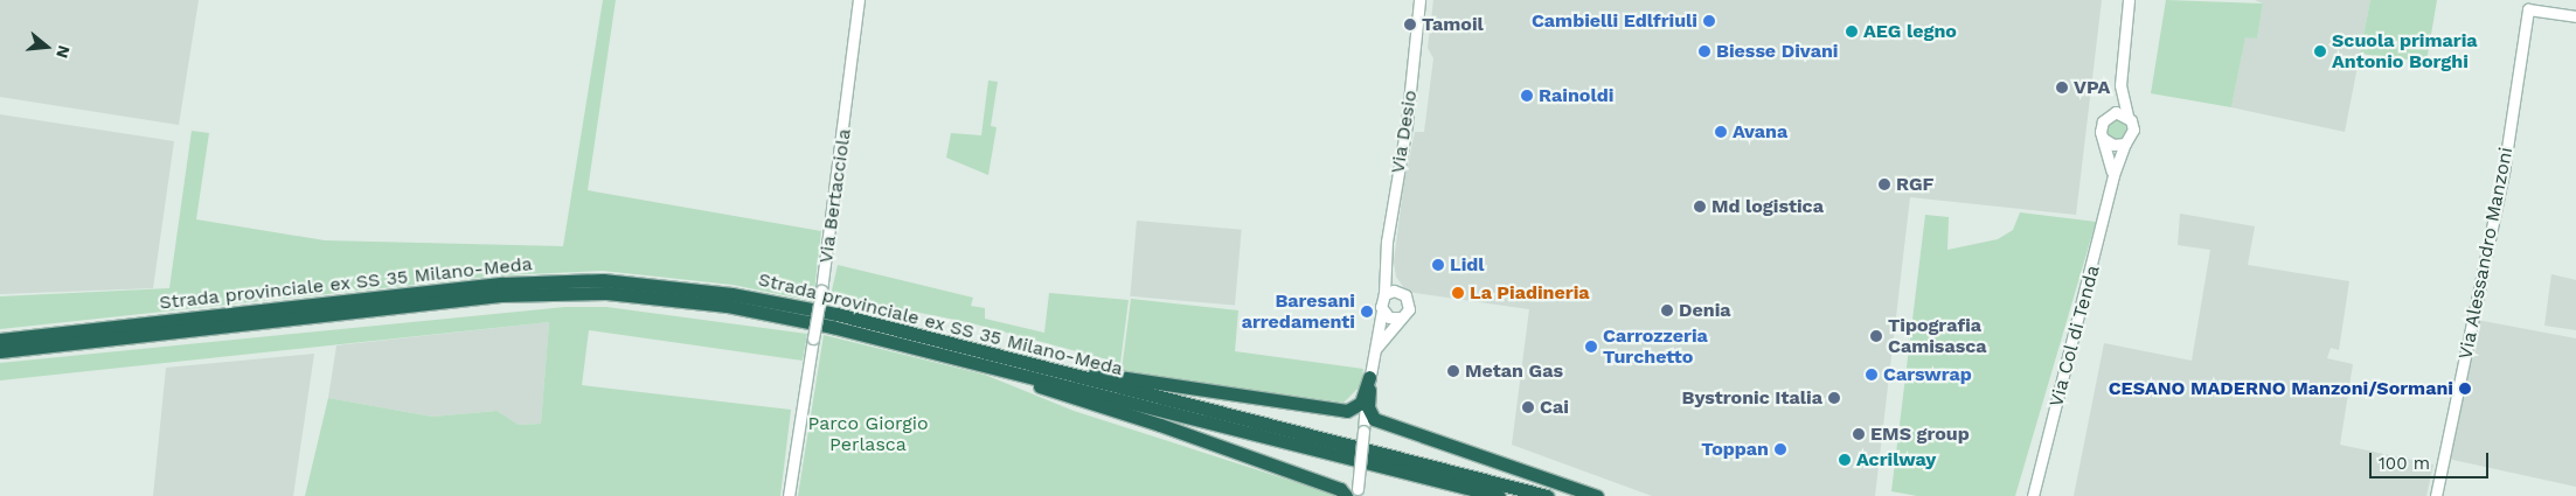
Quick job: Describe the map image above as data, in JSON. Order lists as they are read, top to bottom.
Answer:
{
  "streets": {
    "highway": ["Strada provinciale ex SS 35 Milano-Meda"],
    "street": [
      "Via Desio",
      "Via Bertacciola",
      "Via Alessandro Manzoni",
      "Via Col di Tenda"
    ]
  },
  "parks": ["Parco Giorgio Perlasca"],
  "places": [
    "Cambielli Edlfriuli",
    "Tamoil",
    "AEG legno",
    "Biesse Divani",
    "Scuola primaria Antonio Borghi",
    "VPA",
    "Rainoldi",
    "Avana",
    "RGF",
    "Md logistica",
    "Lidl",
    "La Piadineria",
    "Denia",
    "Baresani arredamenti",
    "Tipografia Camisasca",
    "Carrozzeria Turchetto",
    "Metan Gas",
    "Carswrap",
    "CESANO MADERNO Manzoni/Sormani",
    "Bystronic Italia",
    "Cai",
    "EMS group",
    "Toppan",
    "Acrilway"
  ],
  "scale_bar": "100 m",
  "north": "right"
}
